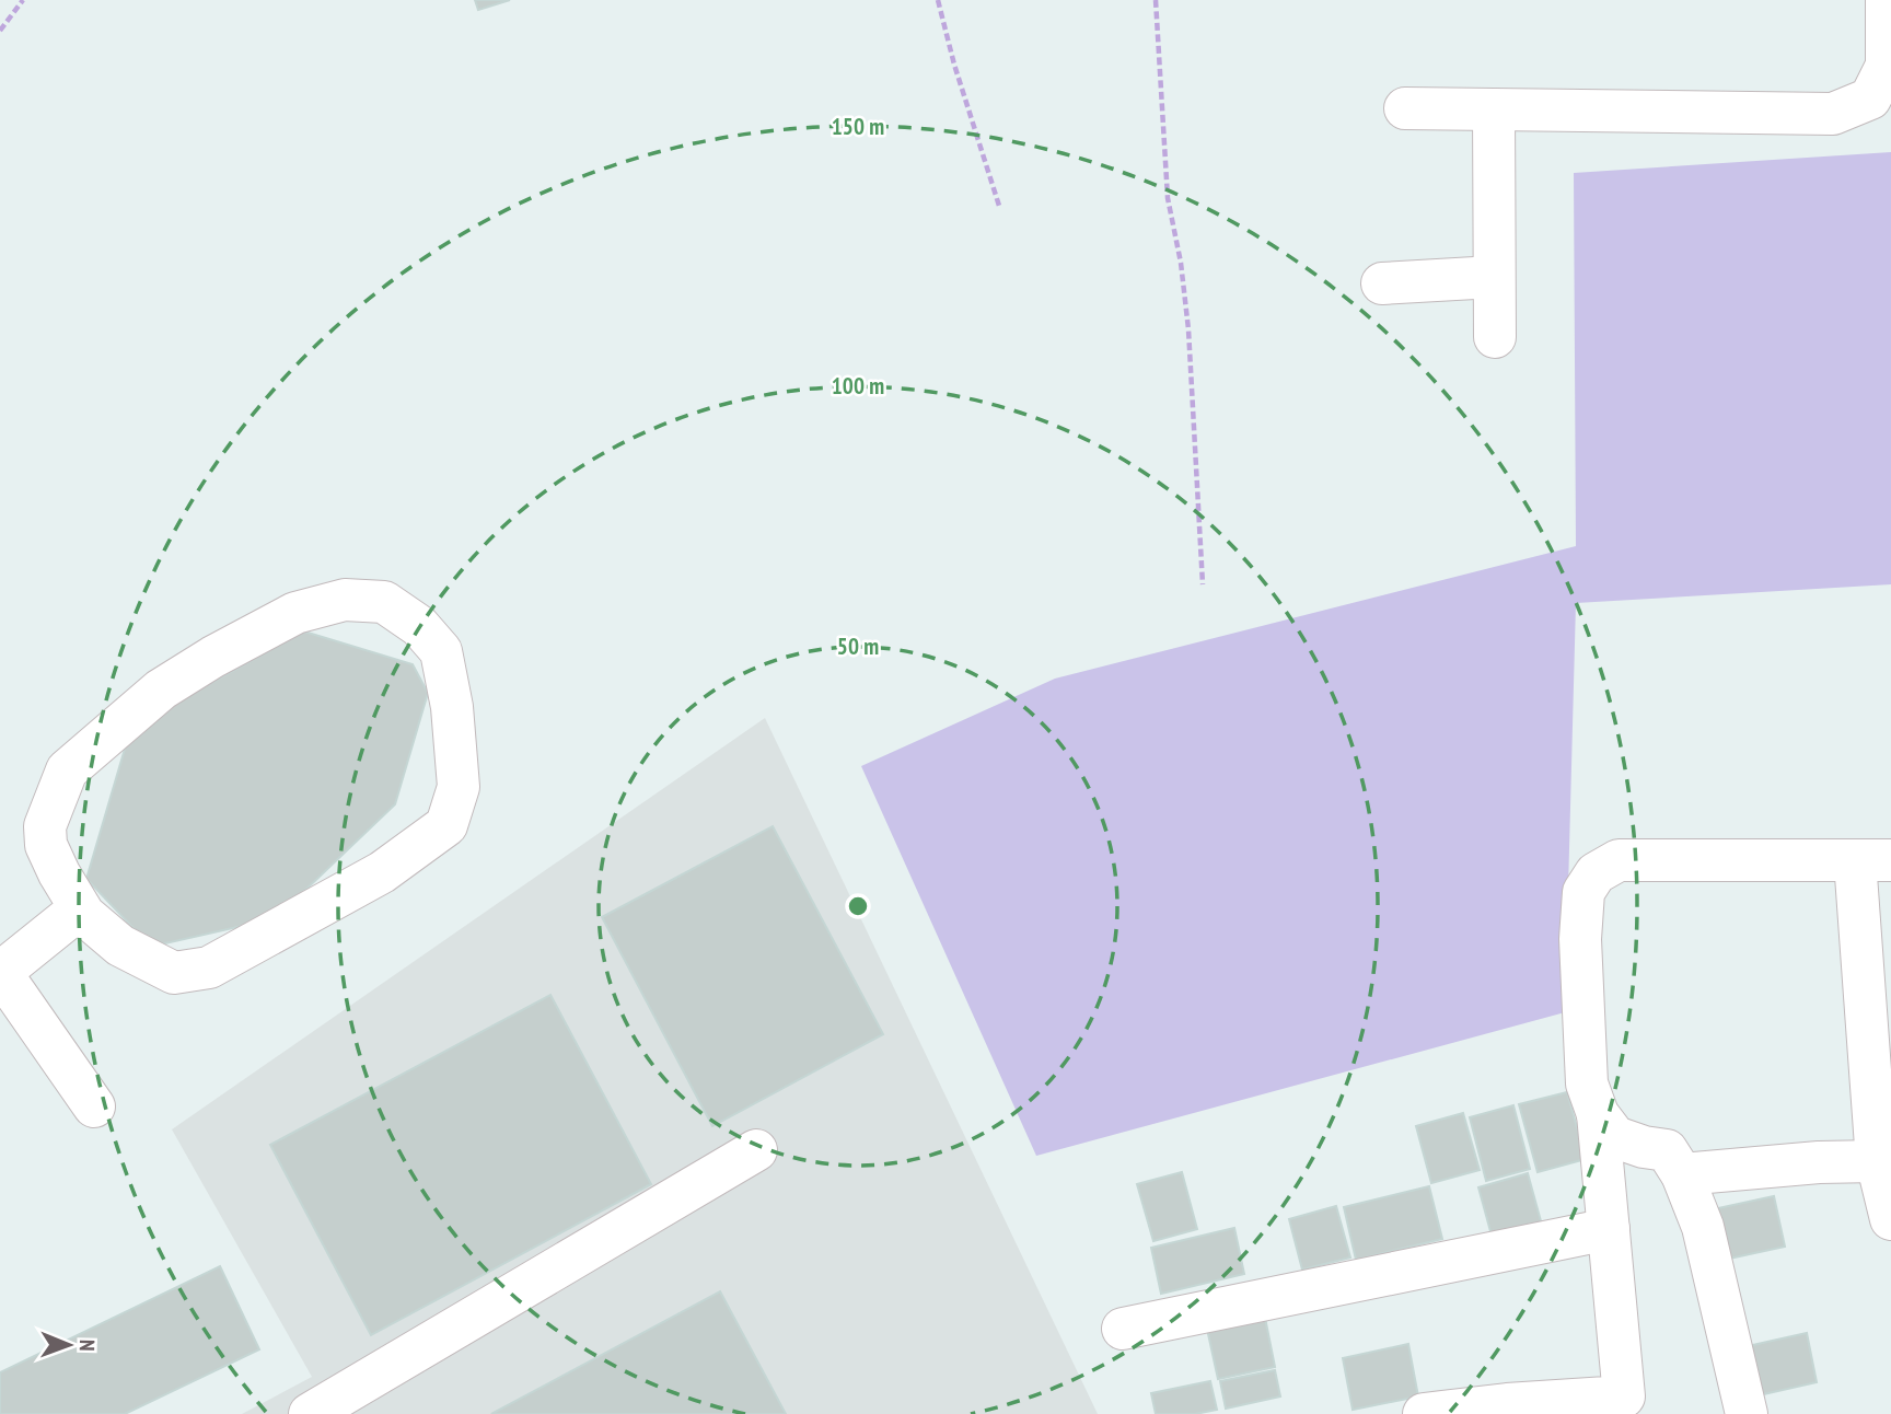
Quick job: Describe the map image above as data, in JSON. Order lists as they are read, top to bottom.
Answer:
{
  "north": "right",
  "rings": ["150 m", "100 m", "50 m"]
}
